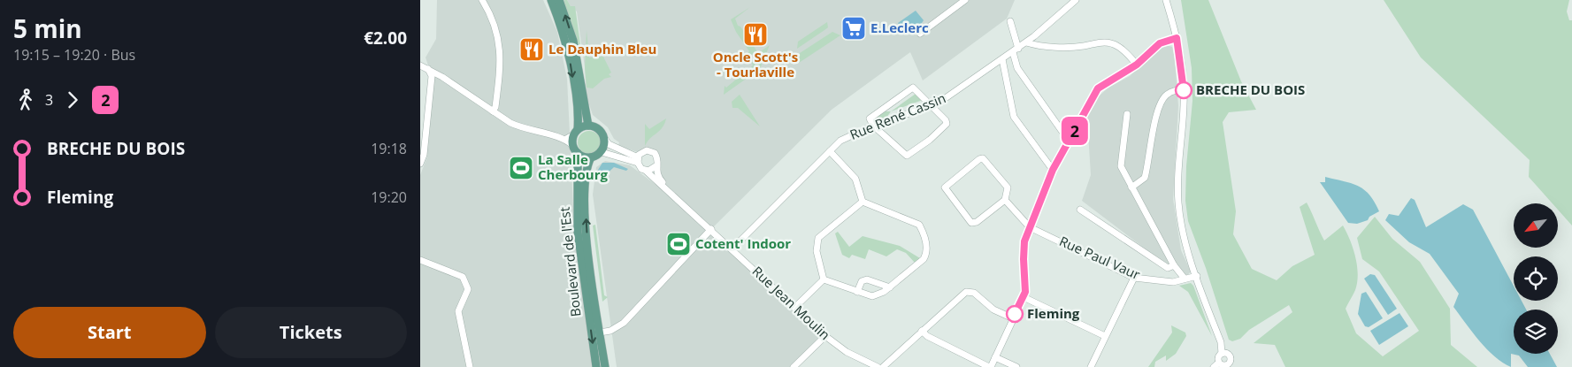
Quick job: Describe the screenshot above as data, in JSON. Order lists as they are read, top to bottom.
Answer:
{
  "streets": {
    "main road": ["Boulevard de l'Est"],
    "street": ["Rue René Cassin", "Rue Paul Vaur", "Rue Jean Moulin"]
  },
  "crossings": [
    ["Rue René Cassin", "Rue Jean Moulin"],
    ["Boulevard de l'Est", "Rue Jean Moulin"]
  ],
  "places": {
    "supermarket": ["E.Leclerc"],
    "restaurant": ["Oncle Scott's - Tourlaville", "Le Dauphin Bleu"],
    "other": ["BRECHE DU BOIS", "Fleming"],
    "sports": ["La Salle Cherbourg", "Cotent' Indoor"]
  },
  "lines": ["bus line 2"],
  "north": "bottom left",
  "page": {
    "heading": ["5 min", "19:15 – 19:20 · Bus", "€2.00"],
    "on_map": "2",
    "legs": ["3", "2"],
    "list": [
      {
        "name": "BRECHE DU BOIS",
        "value": "19:18"
      },
      {
        "name": "Fleming",
        "value": "19:20"
      }
    ],
    "buttons": ["Start", "Tickets"]
  }
}
